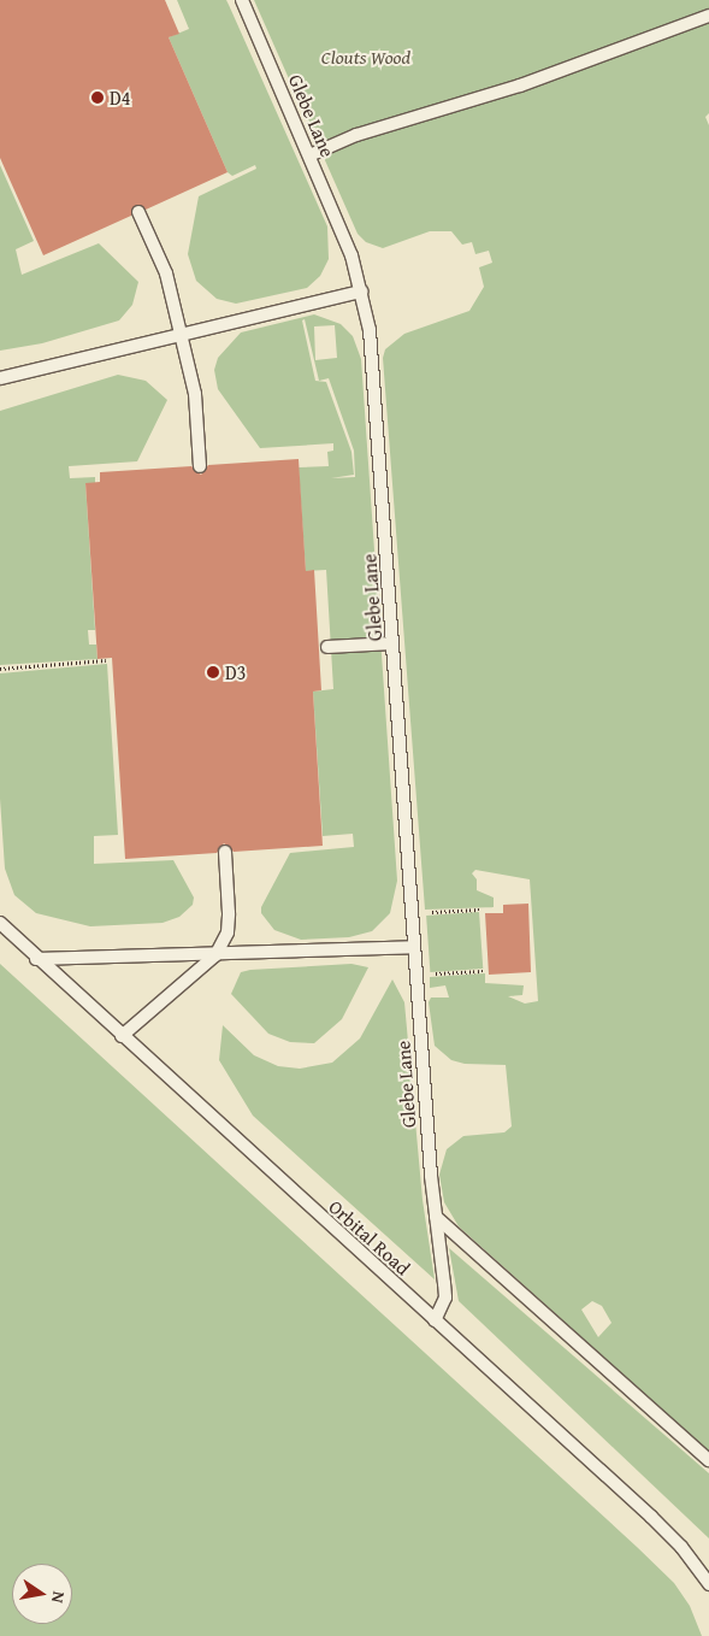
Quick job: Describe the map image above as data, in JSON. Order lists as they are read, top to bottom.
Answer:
{
  "streets": {
    "lane": ["Glebe Lane", "Orbital Road"]
  },
  "crossings": [
    ["Glebe Lane", "Orbital Road"]
  ],
  "parks": ["Clouts Wood"],
  "places": ["D4", "D3"],
  "north": "right"
}
